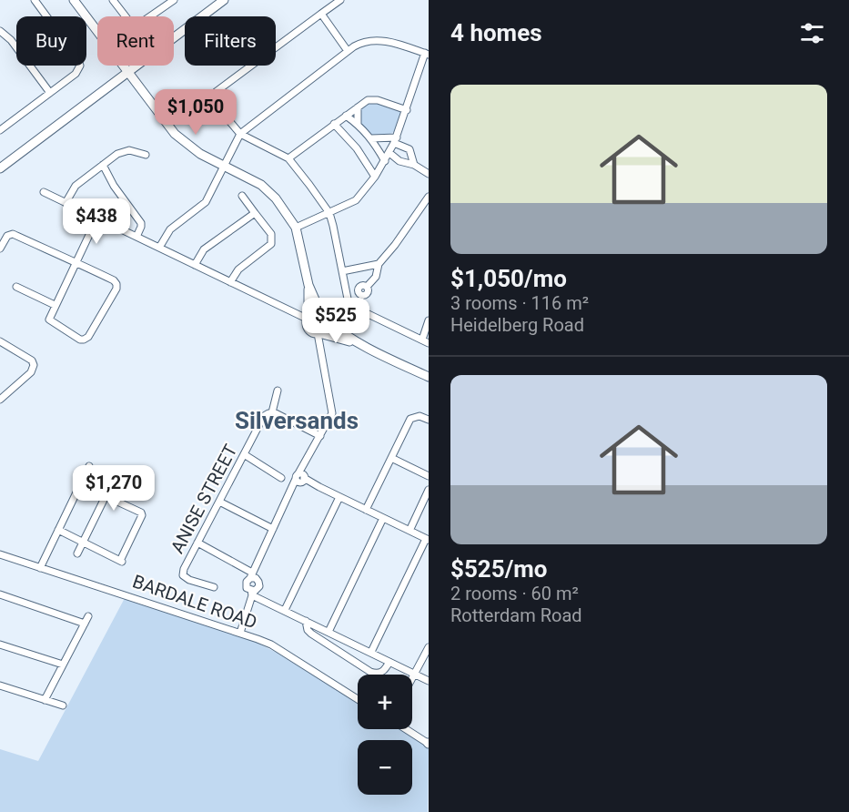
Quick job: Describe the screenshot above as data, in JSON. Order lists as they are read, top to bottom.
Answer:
{
  "streets": {
    "street": ["ANISE STREET", "BARDALE ROAD"]
  },
  "districts": ["Silversands"],
  "page": {
    "heading": "4 homes",
    "chip": ["Buy", "Rent", "Filters"],
    "list": [
      {
        "name": "$1,050/mo",
        "note": "3 rooms · 116 m² · Heidelberg Road"
      },
      {
        "name": "$525/mo",
        "note": "2 rooms · 60 m² · Rotterdam Road"
      }
    ],
    "price": [
      "$1,050",
      "$438",
      "$525",
      "$1,270"
    ],
    "map_buttons": ["+", "−"]
  }
}
